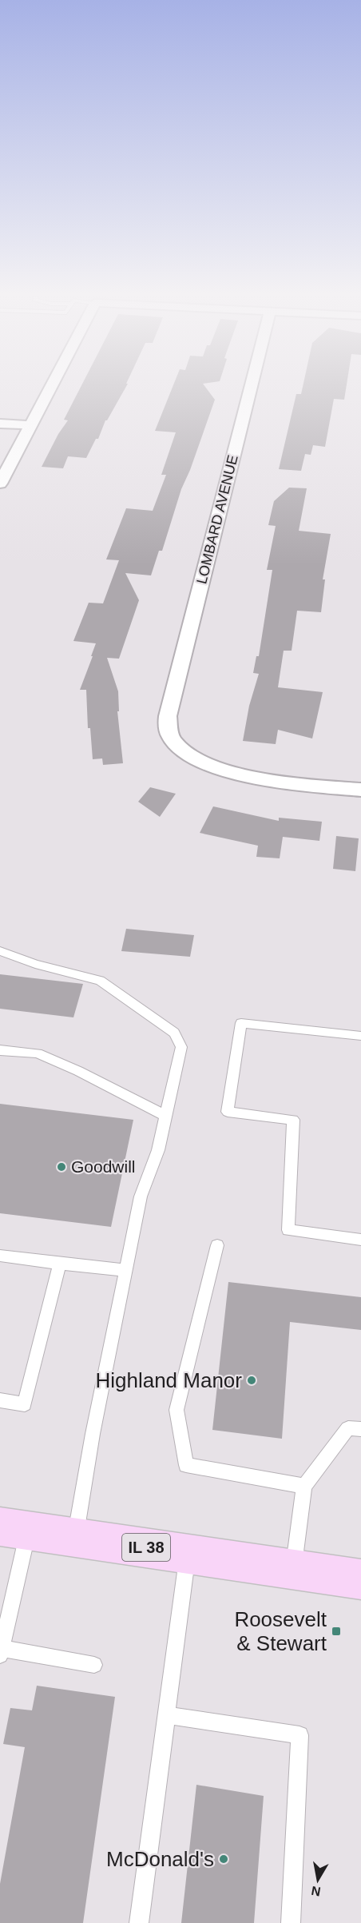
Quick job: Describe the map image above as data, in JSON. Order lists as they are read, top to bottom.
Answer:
{
  "streets": {
    "main road": ["IL 38"],
    "street": ["LOMBARD AVENUE"]
  },
  "places": {
    "other": ["Goodwill", "Highland Manor", "McDonald's"],
    "transit": ["Roosevelt & Stewart"]
  },
  "north": "bottom"
}
